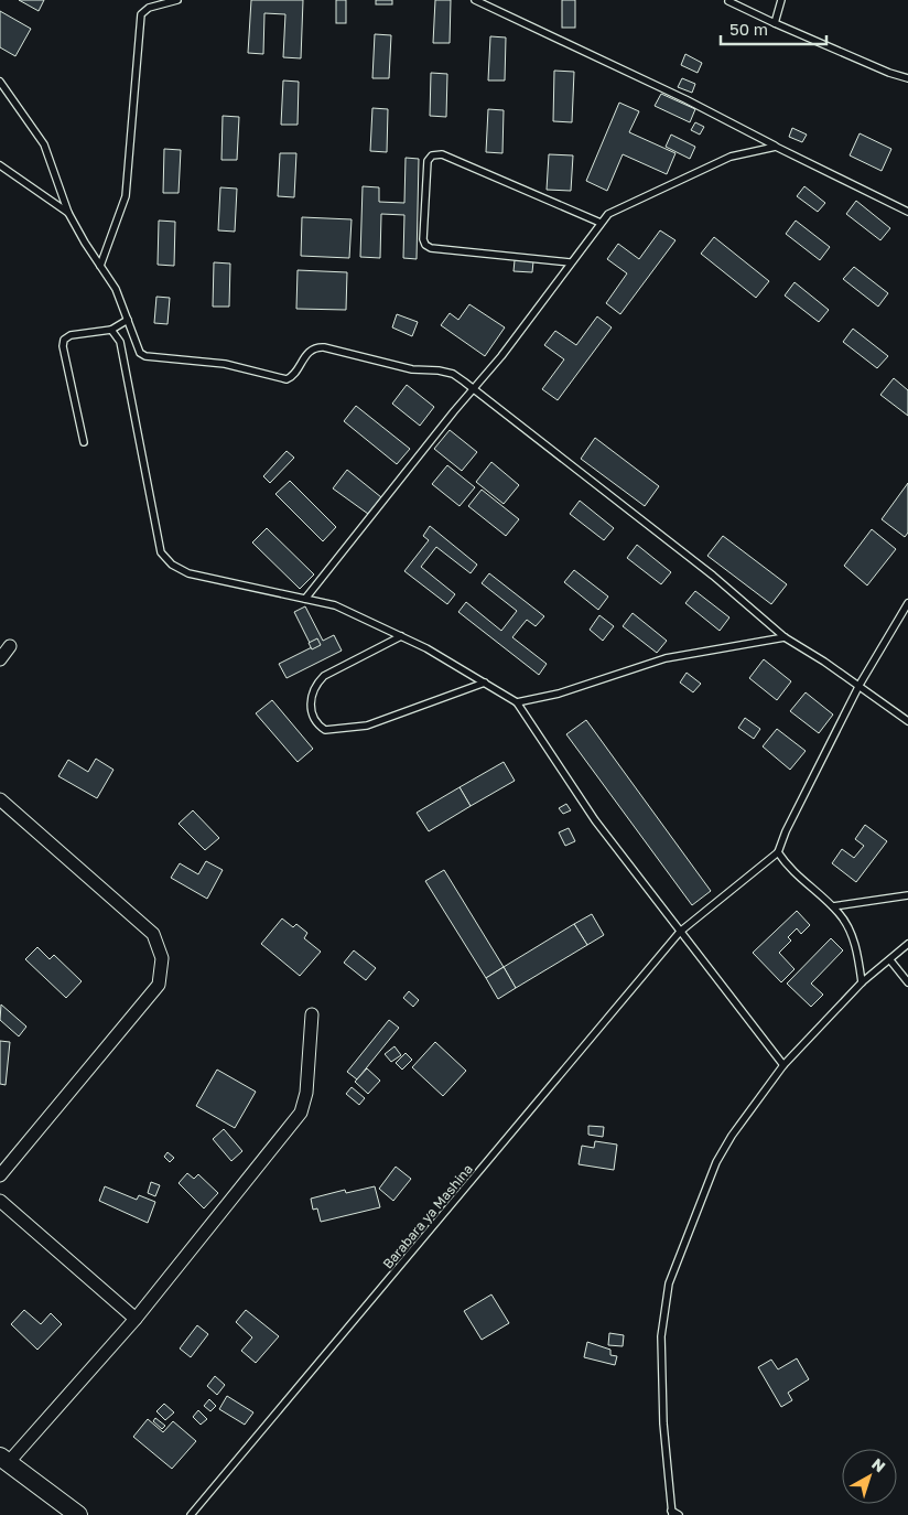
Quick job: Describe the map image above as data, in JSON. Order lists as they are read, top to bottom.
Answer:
{
  "streets": {
    "lane": ["Barabara ya Mashina"]
  },
  "scale_bar": "50 m",
  "north": "top right"
}
